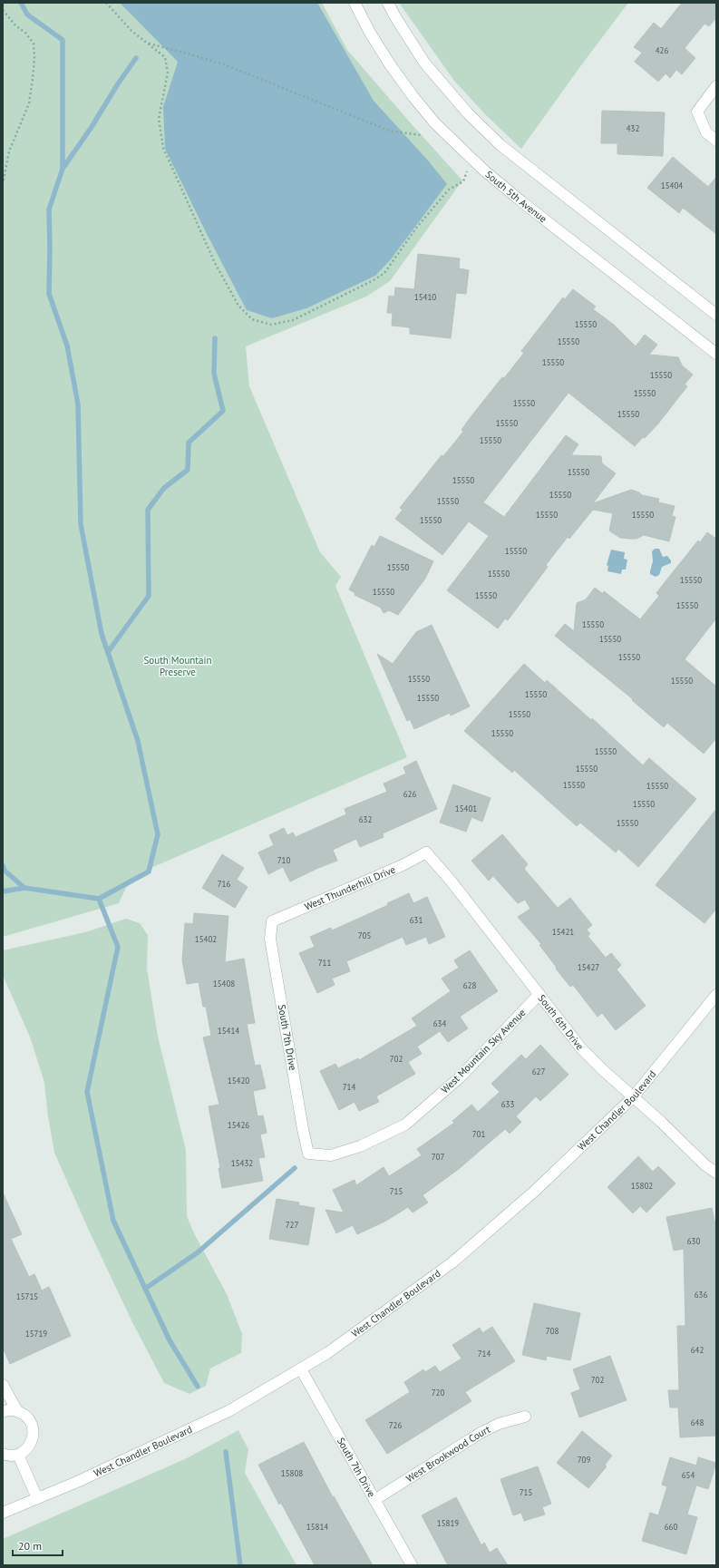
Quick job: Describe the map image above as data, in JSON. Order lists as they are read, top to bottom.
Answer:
{
  "streets": {
    "street": [
      "South 5th Avenue",
      "West Thunderhill Drive",
      "South 6th Drive",
      "South 7th Drive",
      "West Mountain Sky Avenue",
      "West Chandler Boulevard",
      "West Brookwood Court"
    ]
  },
  "crossings": [
    ["West Thunderhill Drive", "South 6th Drive"],
    ["West Thunderhill Drive", "South 7th Drive"],
    ["South 6th Drive", "West Mountain Sky Avenue"],
    ["South 6th Drive", "West Chandler Boulevard"],
    ["South 7th Drive", "West Mountain Sky Avenue"],
    ["South 7th Drive", "West Chandler Boulevard"],
    ["South 7th Drive", "West Brookwood Court"]
  ],
  "parks": ["South Mountain Preserve"],
  "house_numbers": [
    "426",
    "432",
    "15404",
    "15410",
    "15550",
    "15550",
    "15550",
    "15550",
    "15550",
    "15550",
    "15550",
    "15550",
    "15550",
    "15550",
    "15550",
    "15550",
    "15550",
    "15550",
    "15550",
    "15550",
    "15550",
    "15550",
    "15550",
    "15550",
    "15550",
    "15550",
    "15550",
    "15550",
    "15550",
    "15550",
    "15550",
    "15550",
    "15550",
    "15550",
    "15550",
    "15550",
    "15550",
    "15550",
    "15550",
    "15550",
    "626",
    "15550",
    "15401",
    "632",
    "15550",
    "710",
    "716",
    "631",
    "15421",
    "705",
    "15402",
    "711",
    "15427",
    "15408",
    "628",
    "634",
    "15414",
    "702",
    "627",
    "15420",
    "714",
    "633",
    "15426",
    "701",
    "707",
    "15432",
    "15802",
    "715",
    "727",
    "630",
    "636",
    "15715",
    "708",
    "15719",
    "642",
    "714",
    "702",
    "720",
    "648",
    "726",
    "709",
    "15808",
    "654",
    "715",
    "15819",
    "15814",
    "660"
  ],
  "scale_bar": "20 m"
}
